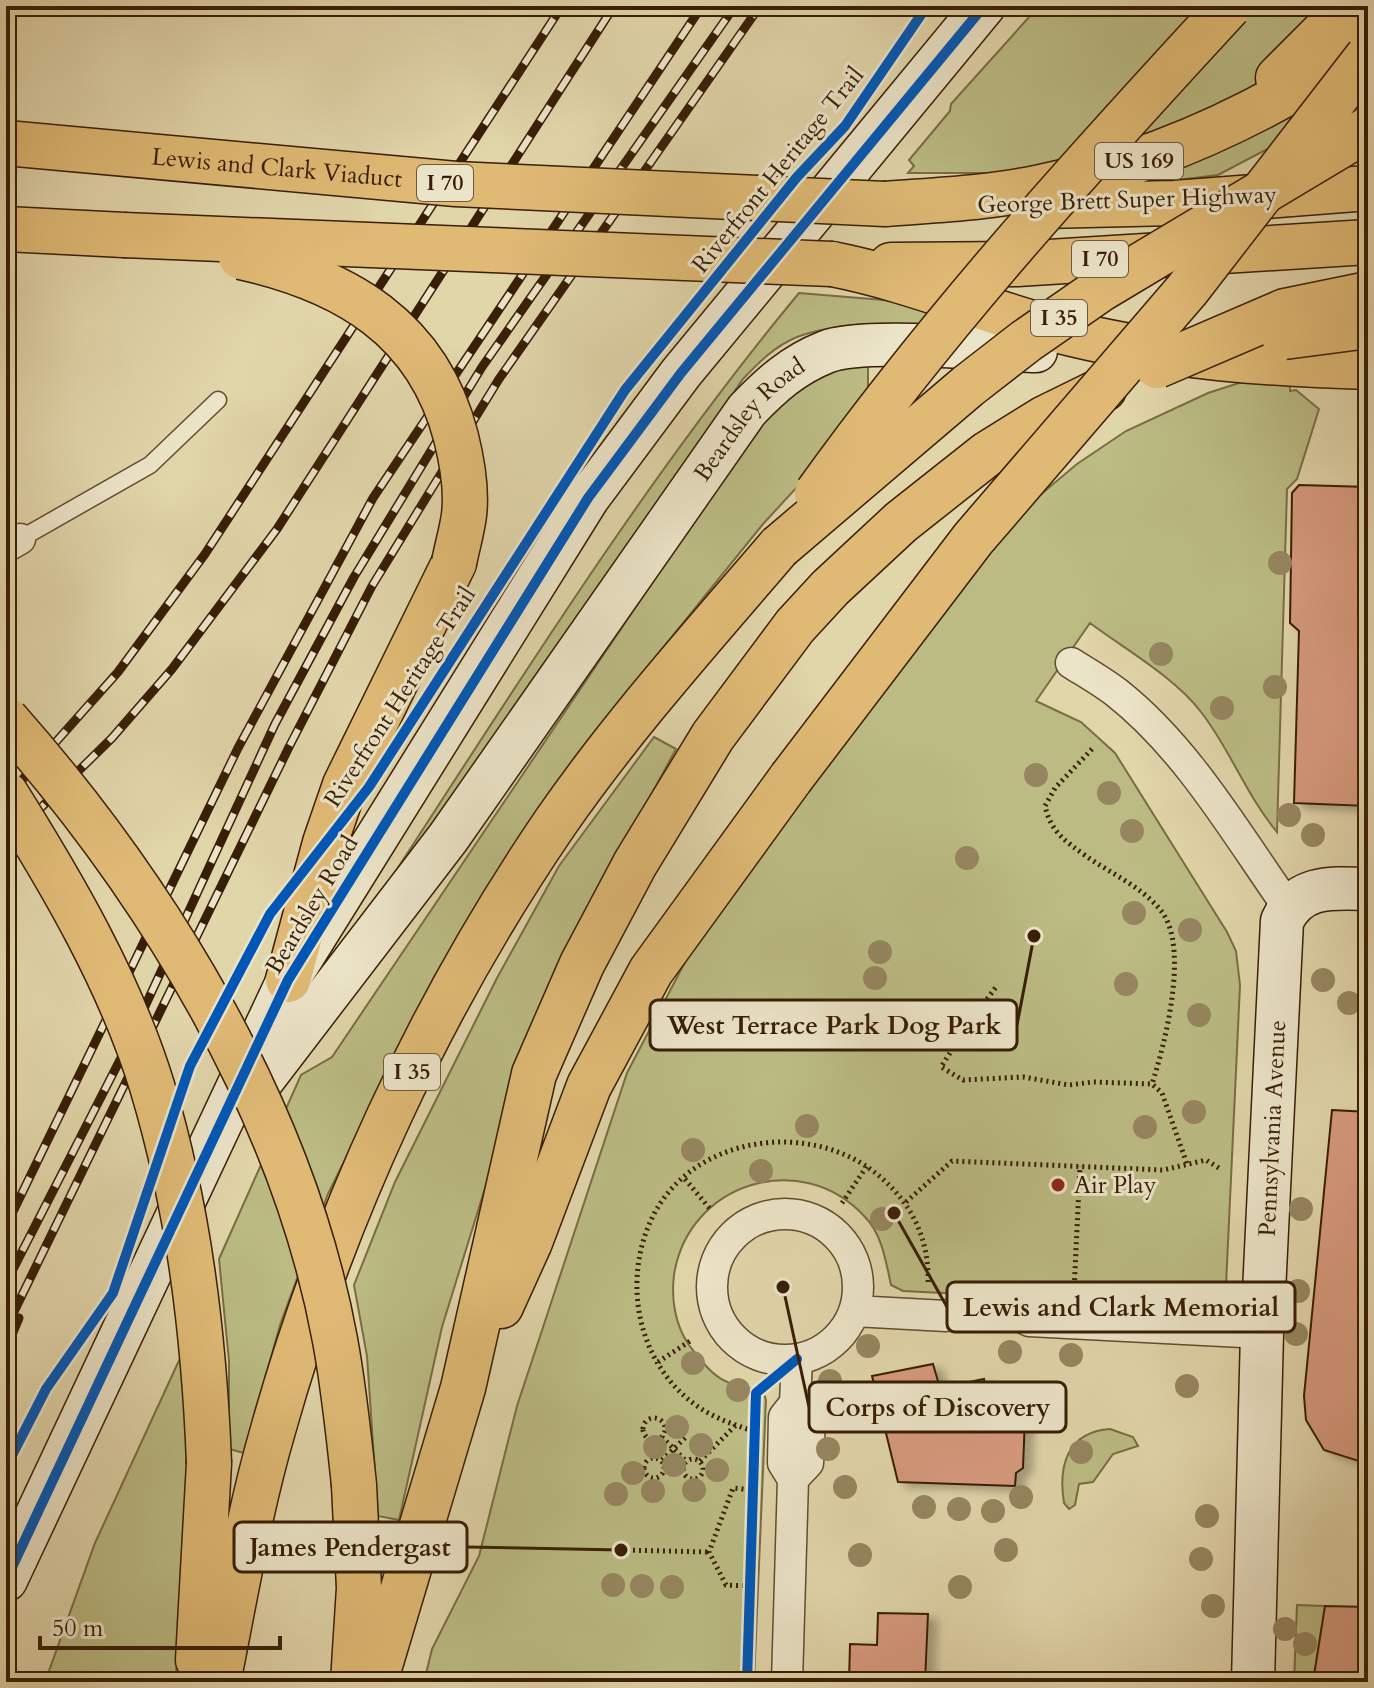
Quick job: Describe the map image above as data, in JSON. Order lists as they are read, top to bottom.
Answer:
{
  "streets": {
    "highway": [
      "US 169",
      "Lewis and Clark Viaduct",
      "I 70",
      "George Brett Super Highway",
      "I 35"
    ],
    "street": ["Beardsley Road", "Pennsylvania Avenue"],
    "cycle path": ["Riverfront Heritage Trail"]
  },
  "crossings": [
    ["US 169", "Lewis and Clark Viaduct"],
    ["US 169", "George Brett Super Highway"],
    ["Lewis and Clark Viaduct", "George Brett Super Highway"]
  ],
  "places": [
    "West Terrace Park Dog Park",
    "Air Play",
    "Lewis and Clark Memorial",
    "Corps of Discovery",
    "James Pendergast"
  ],
  "scale_bar": "50 m"
}
